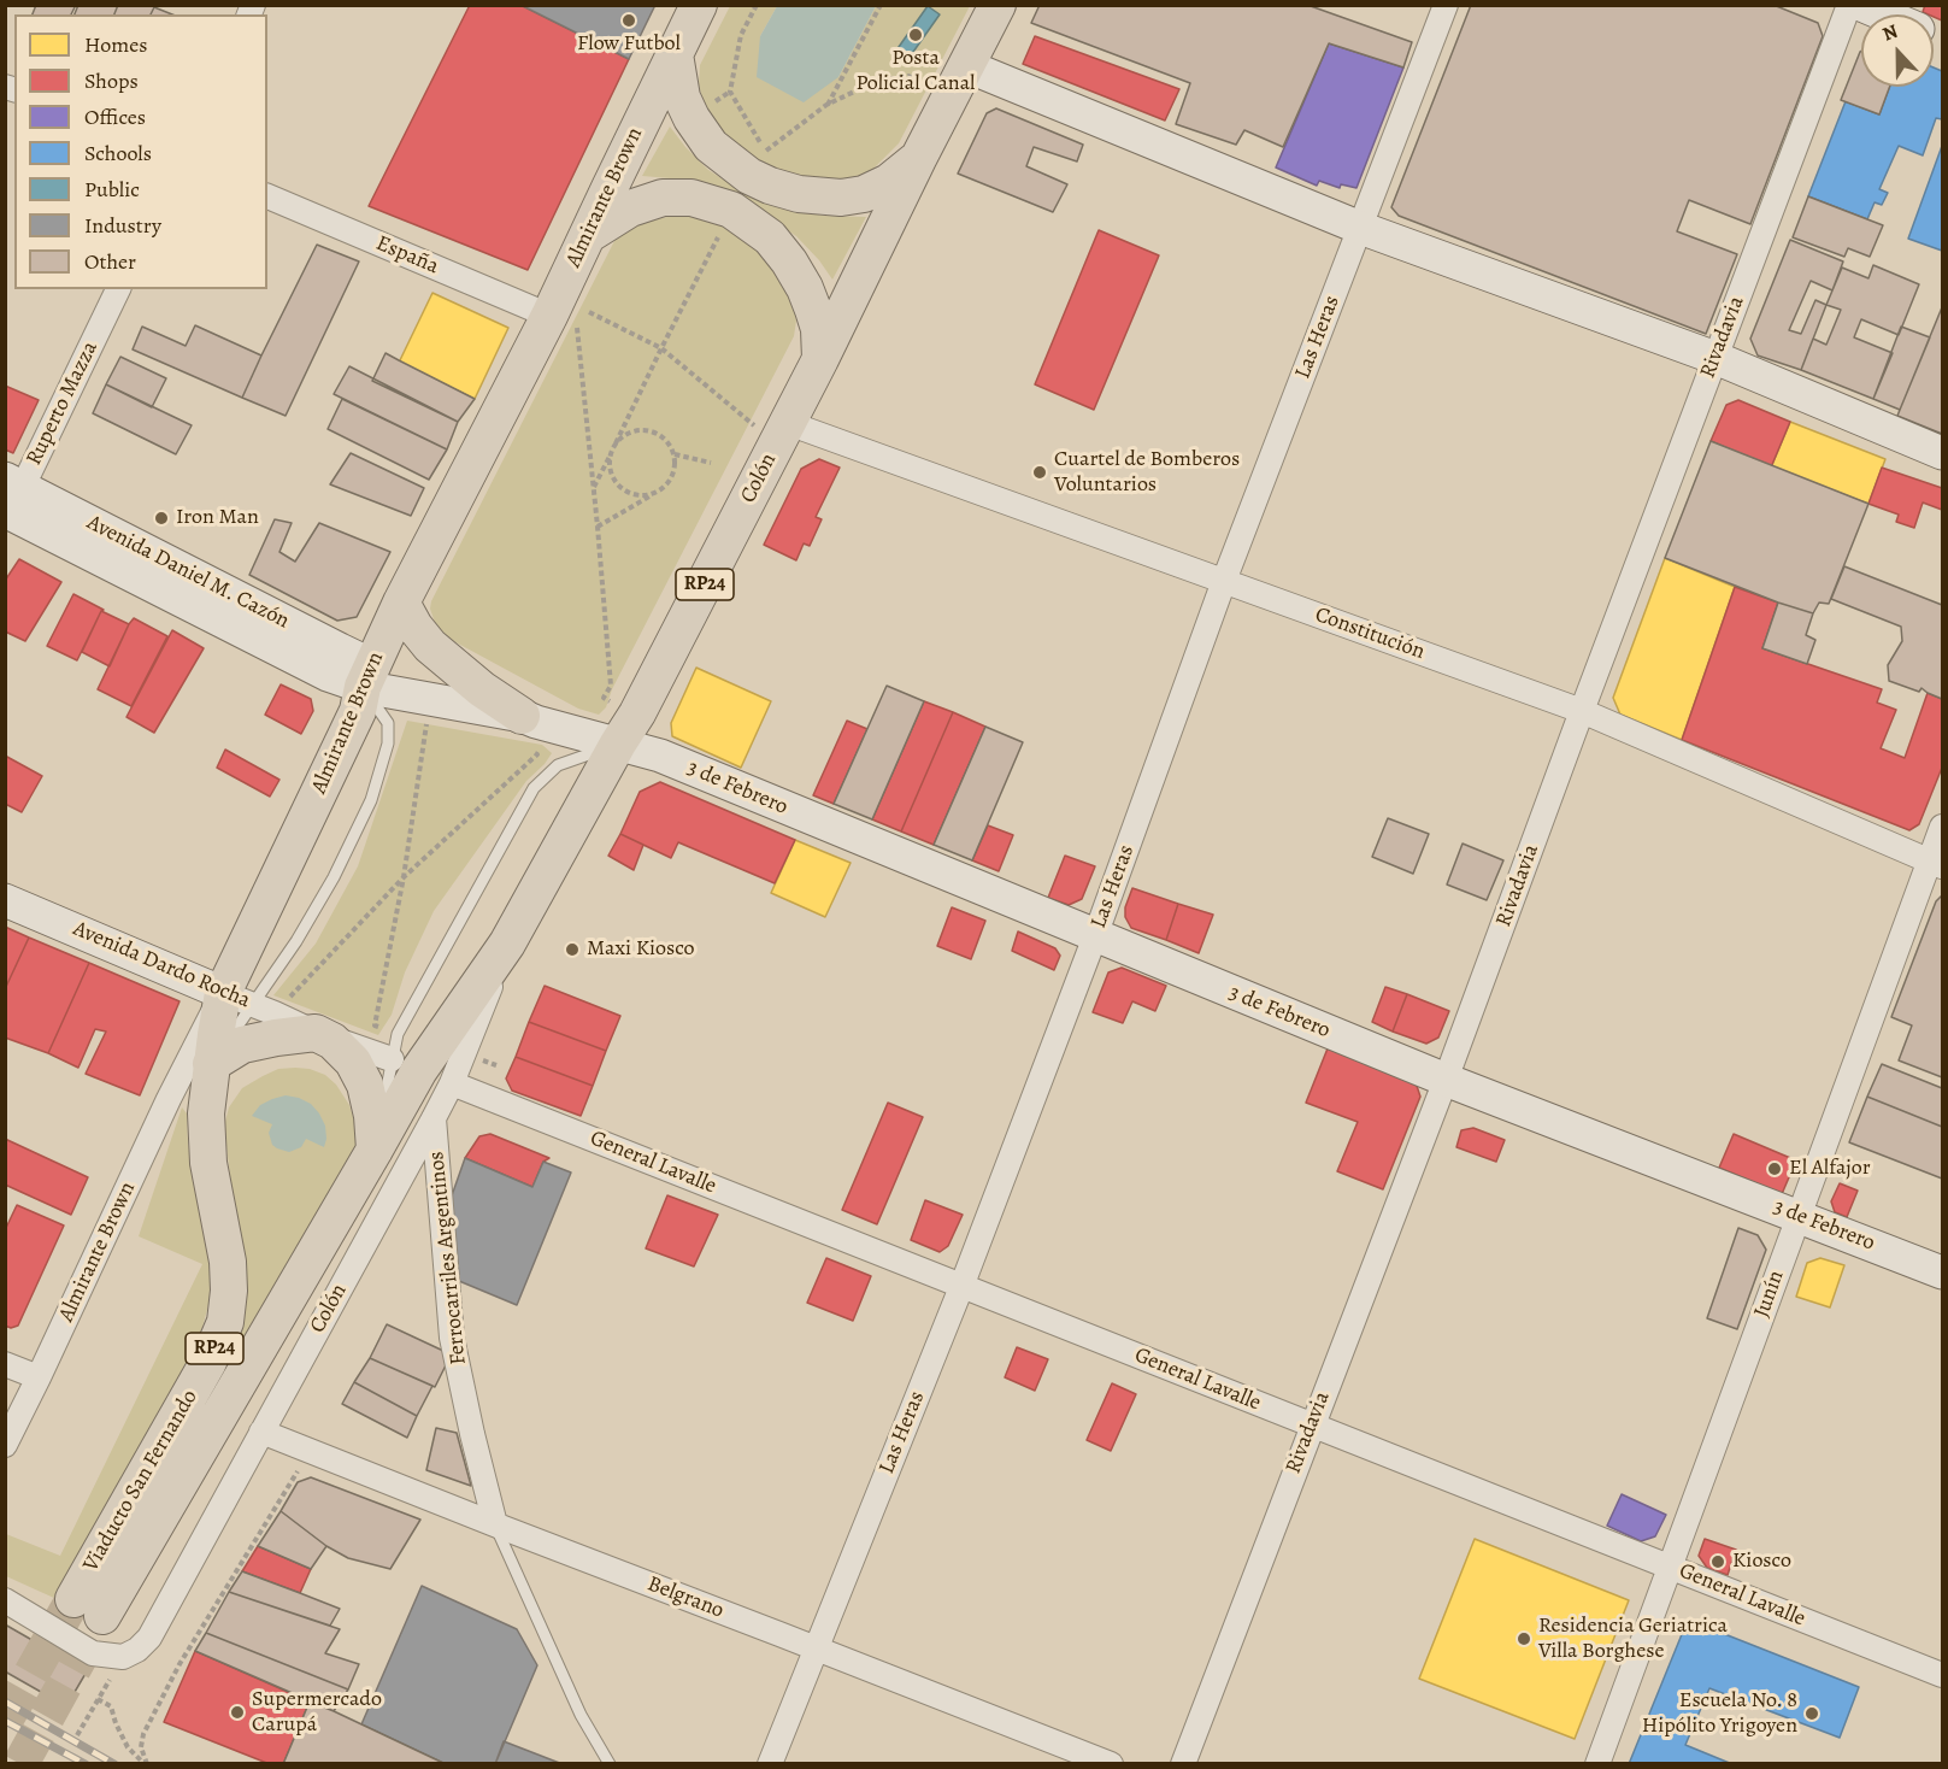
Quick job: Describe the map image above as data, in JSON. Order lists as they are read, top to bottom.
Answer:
{
  "streets": {
    "main road": [
      "Almirante Brown",
      "Colón",
      "Avenida Daniel M. Cazón",
      "RP24",
      "3 de Febrero",
      "Avenida Dardo Rocha",
      "Viaducto San Fernando"
    ],
    "street": [
      "España",
      "Las Heras",
      "Rivadavia",
      "Ruperto Mazza",
      "Constitución",
      "General Lavalle",
      "Ferrocarriles Argentinos",
      "Junín",
      "Belgrano"
    ]
  },
  "crossings": [
    ["Almirante Brown", "España"],
    ["Almirante Brown", "Avenida Daniel M. Cazón"],
    ["Almirante Brown", "RP24"],
    ["Almirante Brown", "Avenida Dardo Rocha"],
    ["Las Heras", "Constitución"],
    ["Las Heras", "3 de Febrero"],
    ["Las Heras", "General Lavalle"],
    ["Las Heras", "Belgrano"],
    ["Rivadavia", "Constitución"],
    ["Rivadavia", "3 de Febrero"],
    ["Rivadavia", "General Lavalle"],
    ["Ruperto Mazza", "Avenida Daniel M. Cazón"],
    ["Colón", "RP24"],
    ["Colón", "Constitución"],
    ["Colón", "3 de Febrero"],
    ["Colón", "Avenida Dardo Rocha"],
    ["Colón", "General Lavalle"],
    ["Colón", "Ferrocarriles Argentinos"],
    ["Colón", "Viaducto San Fernando"],
    ["Colón", "Belgrano"],
    ["Avenida Daniel M. Cazón", "3 de Febrero"],
    ["RP24", "Avenida Dardo Rocha"],
    ["RP24", "Viaducto San Fernando"],
    ["Constitución", "Junín"],
    ["3 de Febrero", "Junín"],
    ["Avenida Dardo Rocha", "General Lavalle"],
    ["General Lavalle", "Junín"],
    ["Ferrocarriles Argentinos", "Belgrano"]
  ],
  "places": [
    "Flow Futbol",
    "Posta Policial Canal",
    "Cuartel de Bomberos Voluntarios",
    "Iron Man",
    "Maxi Kiosco",
    "El Alfajor",
    "Kiosco",
    "Residencia Geriatrica Villa Borghese",
    "Supermercado Carupá",
    "Escuela No. 8 Hipólito Yrigoyen"
  ],
  "legend": [
    "Homes",
    "Shops",
    "Offices",
    "Schools",
    "Public",
    "Industry",
    "Other"
  ],
  "north": "top"
}
